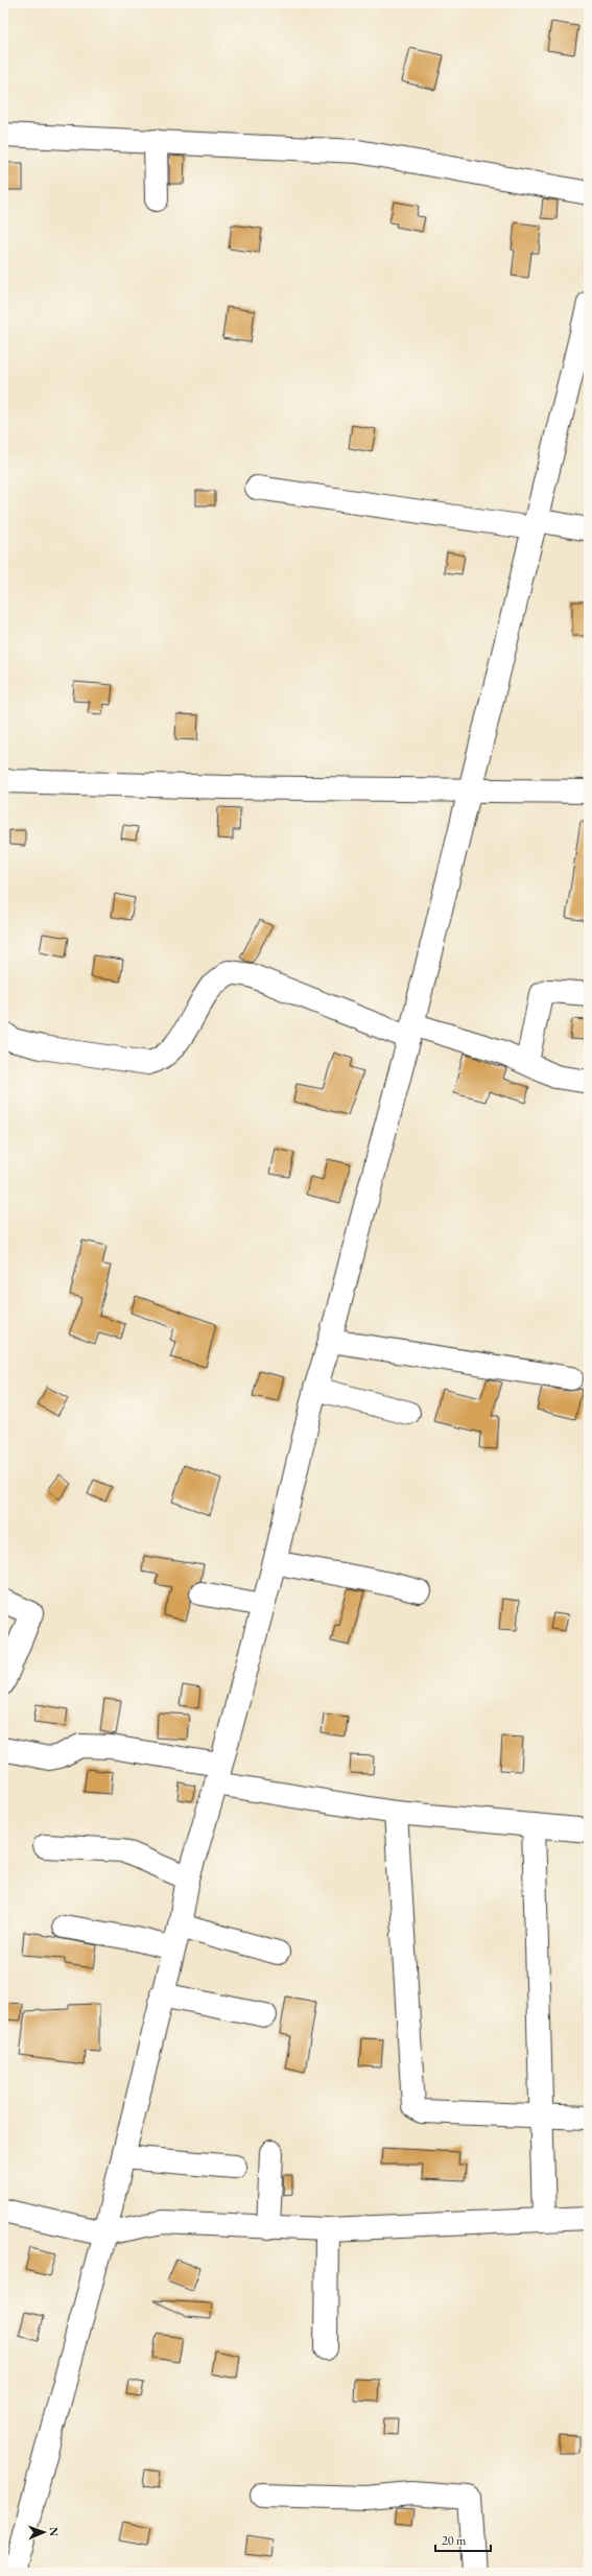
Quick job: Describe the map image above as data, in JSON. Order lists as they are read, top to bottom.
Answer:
{
  "scale_bar": "20 m",
  "north": "right"
}
